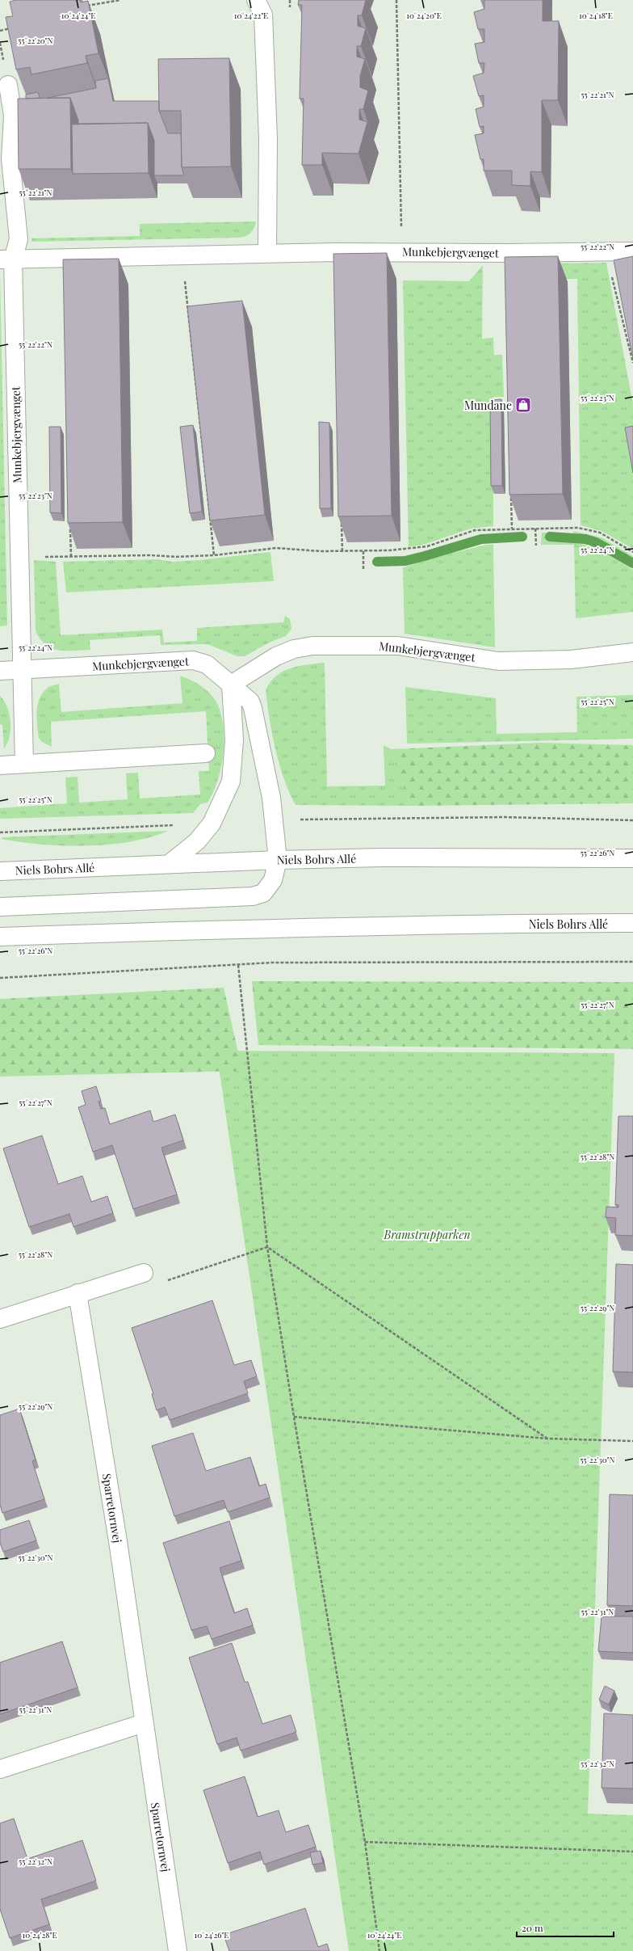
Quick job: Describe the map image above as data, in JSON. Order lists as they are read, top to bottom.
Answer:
{
  "streets": {
    "street": ["Munkebjergvænget", "Niels Bohrs Allé", "Sparretornvej"]
  },
  "crossings": [
    ["Munkebjergvænget", "Niels Bohrs Allé"]
  ],
  "parks": ["Bramstrupparken"],
  "places": {
    "shop": ["Mundane"]
  },
  "scale_bar": "20 m",
  "coordinates": [
    "10°24'24\"E",
    "10°24'22\"E",
    "10°24'20\"E",
    "10°24'18\"E",
    "55°22'20\"N",
    "55°22'21\"N",
    "55°22'22\"N",
    "55°22'23\"N",
    "55°22'24\"N",
    "55°22'25\"N",
    "55°22'26\"N",
    "55°22'27\"N",
    "55°22'28\"N",
    "55°22'29\"N",
    "55°22'30\"N",
    "55°22'31\"N",
    "55°22'32\"N",
    "10°24'28\"E",
    "10°24'26\"E"
  ]
}
